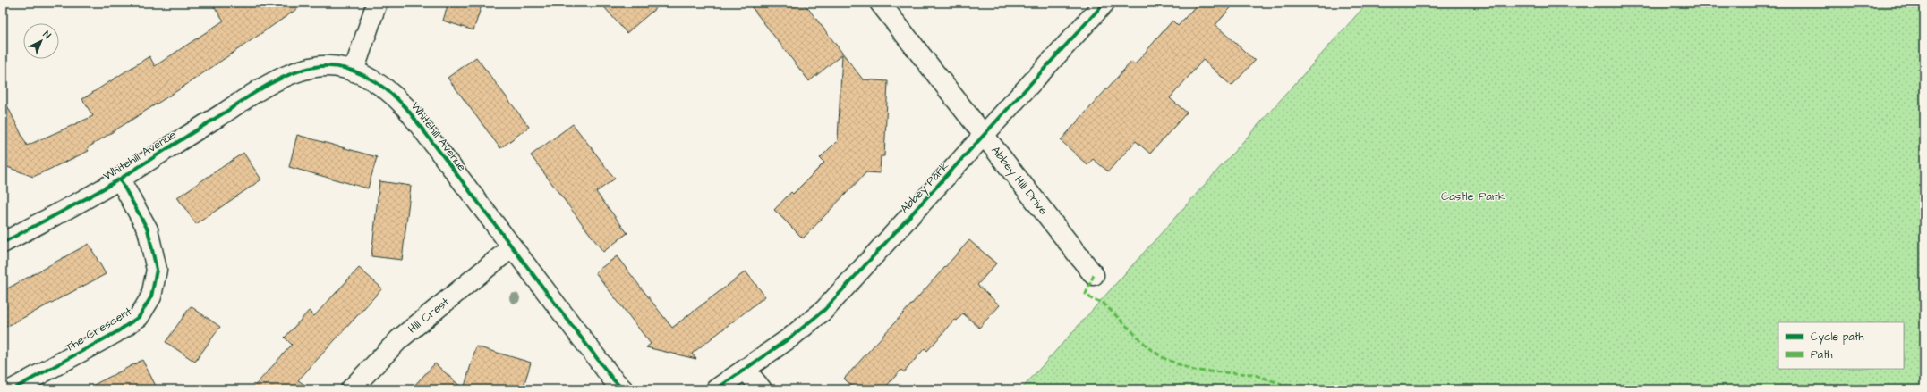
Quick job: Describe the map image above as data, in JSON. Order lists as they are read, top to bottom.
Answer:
{
  "streets": {
    "street": [
      "Whitehill Avenue",
      "Abbey Hill Drive",
      "Abbey Park",
      "Hill Crest",
      "The Crescent"
    ]
  },
  "crossings": [
    ["Whitehill Avenue", "Hill Crest"],
    ["Whitehill Avenue", "The Crescent"],
    ["Abbey Hill Drive", "Abbey Park"]
  ],
  "parks": ["Castle Park"],
  "legend": ["Cycle path", "Path"],
  "north": "top right"
}
